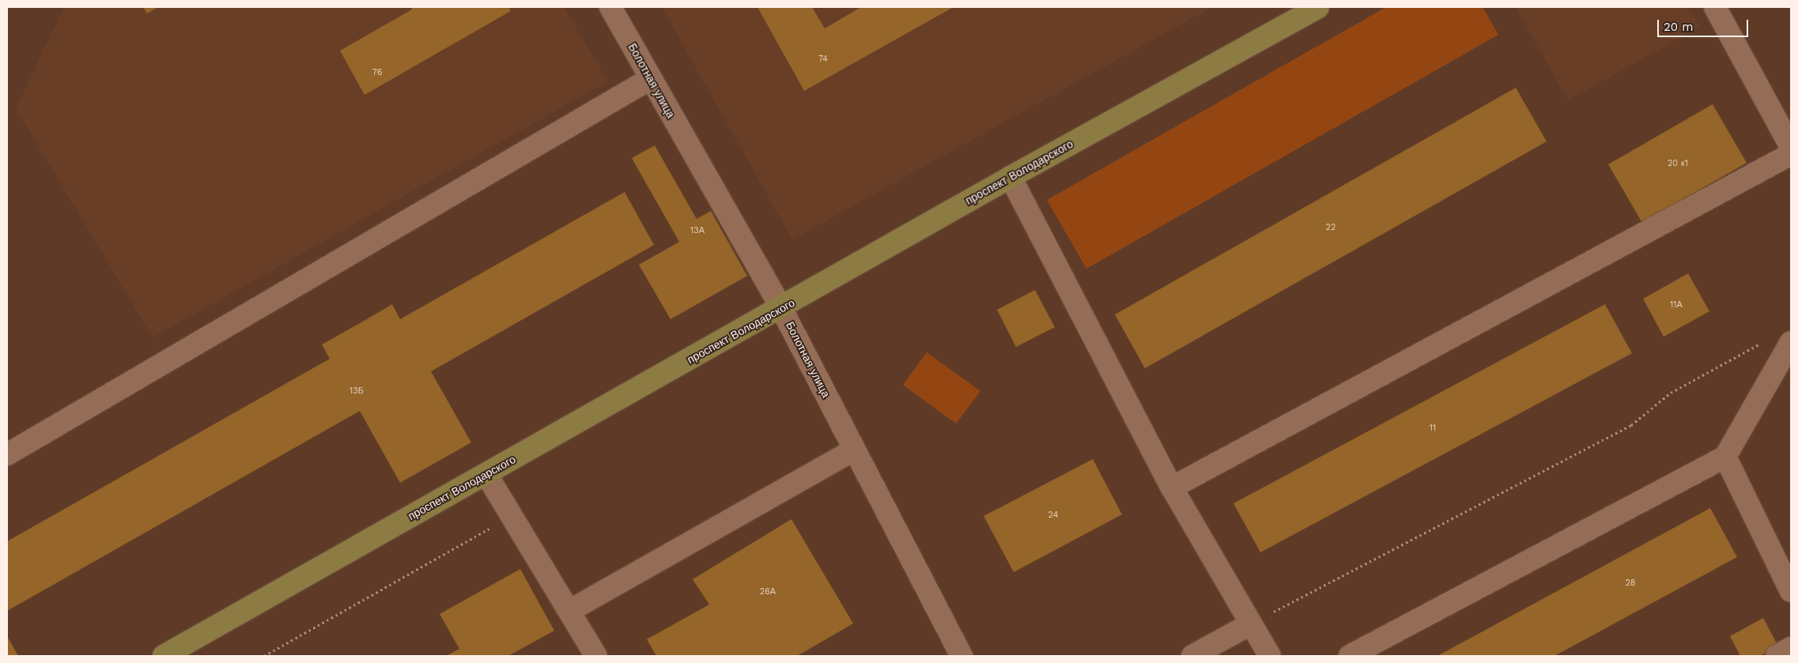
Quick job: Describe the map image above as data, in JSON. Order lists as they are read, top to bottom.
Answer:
{
  "streets": {
    "main road": ["проспект Володарского"],
    "street": ["Болотная улица"]
  },
  "crossings": [
    ["Болотная улица", "проспект Володарского"]
  ],
  "house_numbers": [
    "74",
    "76",
    "20 к1",
    "22",
    "13А",
    "11А",
    "13Б",
    "11",
    "24",
    "28",
    "26А"
  ],
  "scale_bar": "20 m"
}
